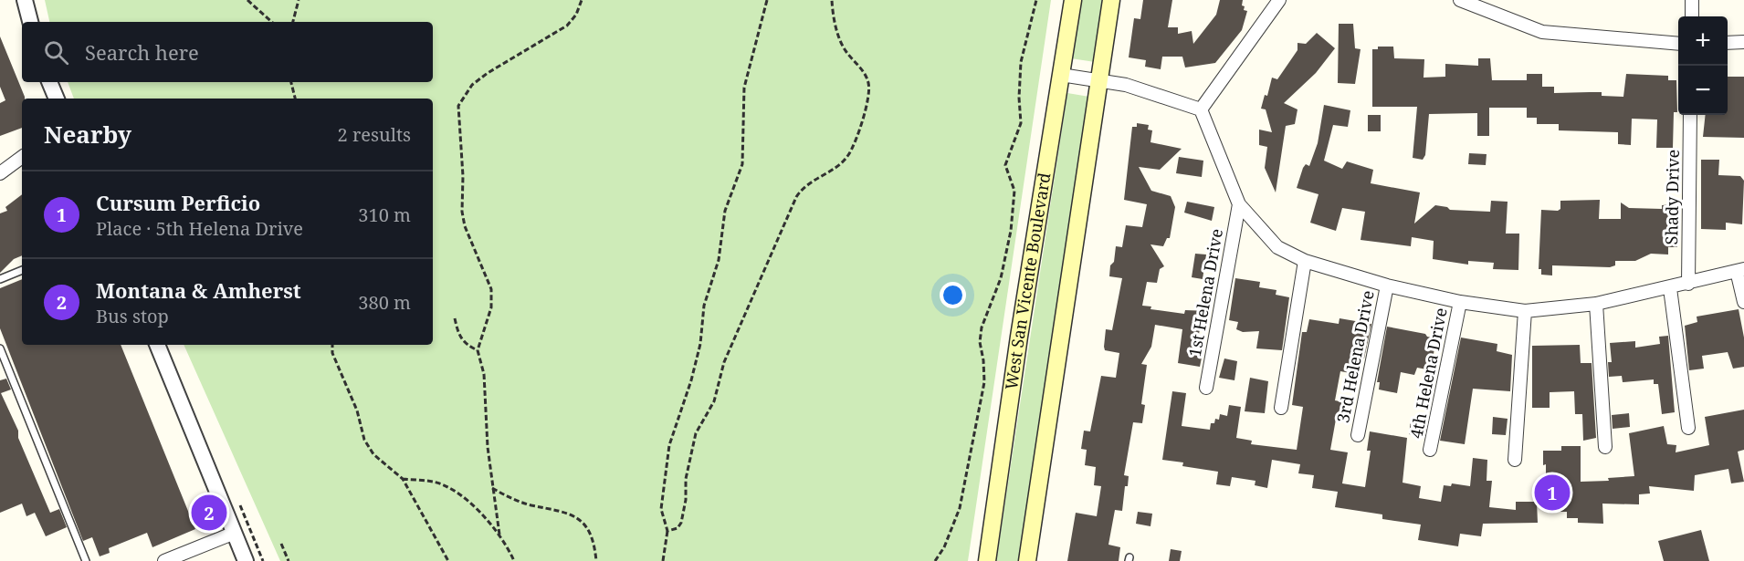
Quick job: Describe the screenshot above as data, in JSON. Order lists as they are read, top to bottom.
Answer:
{
  "streets": {
    "main road": ["West San Vicente Boulevard"],
    "street": [
      "Shady Drive",
      "1st Helena Drive",
      "3rd Helena Drive",
      "4th Helena Drive"
    ]
  },
  "page": {
    "map_buttons": ["+", "−"],
    "search": "Search here",
    "heading": ["Nearby", "2 results"],
    "list": [
      {
        "mark": "1",
        "name": "Cursum Perficio",
        "note": "Place · 5th Helena Drive",
        "value": "310 m"
      },
      {
        "mark": "2",
        "name": "Montana & Amherst",
        "note": "Bus stop",
        "value": "380 m"
      }
    ],
    "pins": ["1", "2"]
  }
}
